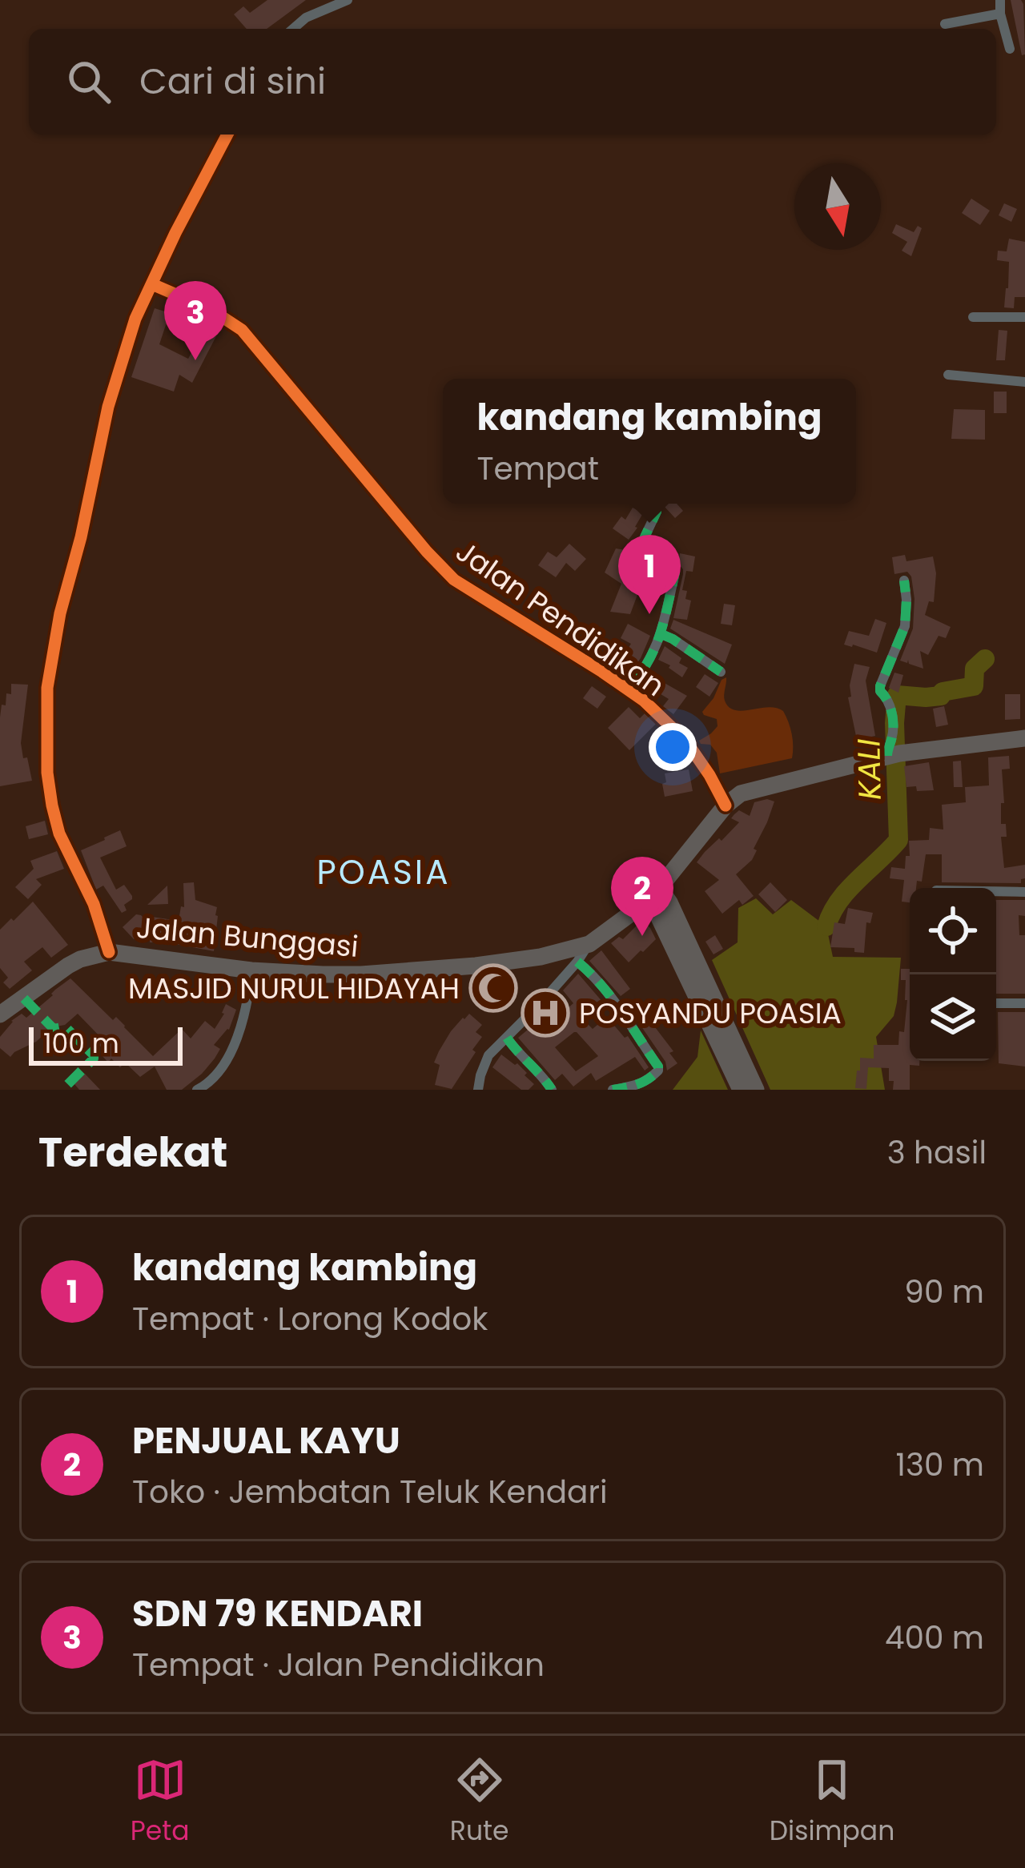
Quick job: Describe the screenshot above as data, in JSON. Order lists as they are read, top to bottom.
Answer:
{
  "streets": {
    "highway": ["Jalan Bunggasi"],
    "street": ["Jalan Pendidikan"]
  },
  "crossings": [
    ["Jalan Pendidikan", "Jalan Bunggasi"]
  ],
  "districts": ["POASIA"],
  "water": ["KALI"],
  "places": {
    "mosque": ["MASJID NURUL HIDAYAH"],
    "hospital": ["POSYANDU POASIA"]
  },
  "scale_bar": "100 m",
  "north": "bottom",
  "page": {
    "search": "Cari di sini",
    "pins": ["3", "1", "2"],
    "popup": ["kandang kambing", "Tempat"],
    "scale": "100 m",
    "heading": ["Terdekat", "3 hasil"],
    "list": [
      {
        "mark": "1",
        "name": "kandang kambing",
        "note": "Tempat · Lorong Kodok",
        "value": "90 m"
      },
      {
        "mark": "2",
        "name": "PENJUAL KAYU",
        "note": "Toko · Jembatan Teluk Kendari",
        "value": "130 m"
      },
      {
        "mark": "3",
        "name": "SDN 79 KENDARI",
        "note": "Tempat · Jalan Pendidikan",
        "value": "400 m"
      }
    ],
    "nav": ["Peta", "Rute", "Disimpan"]
  }
}
